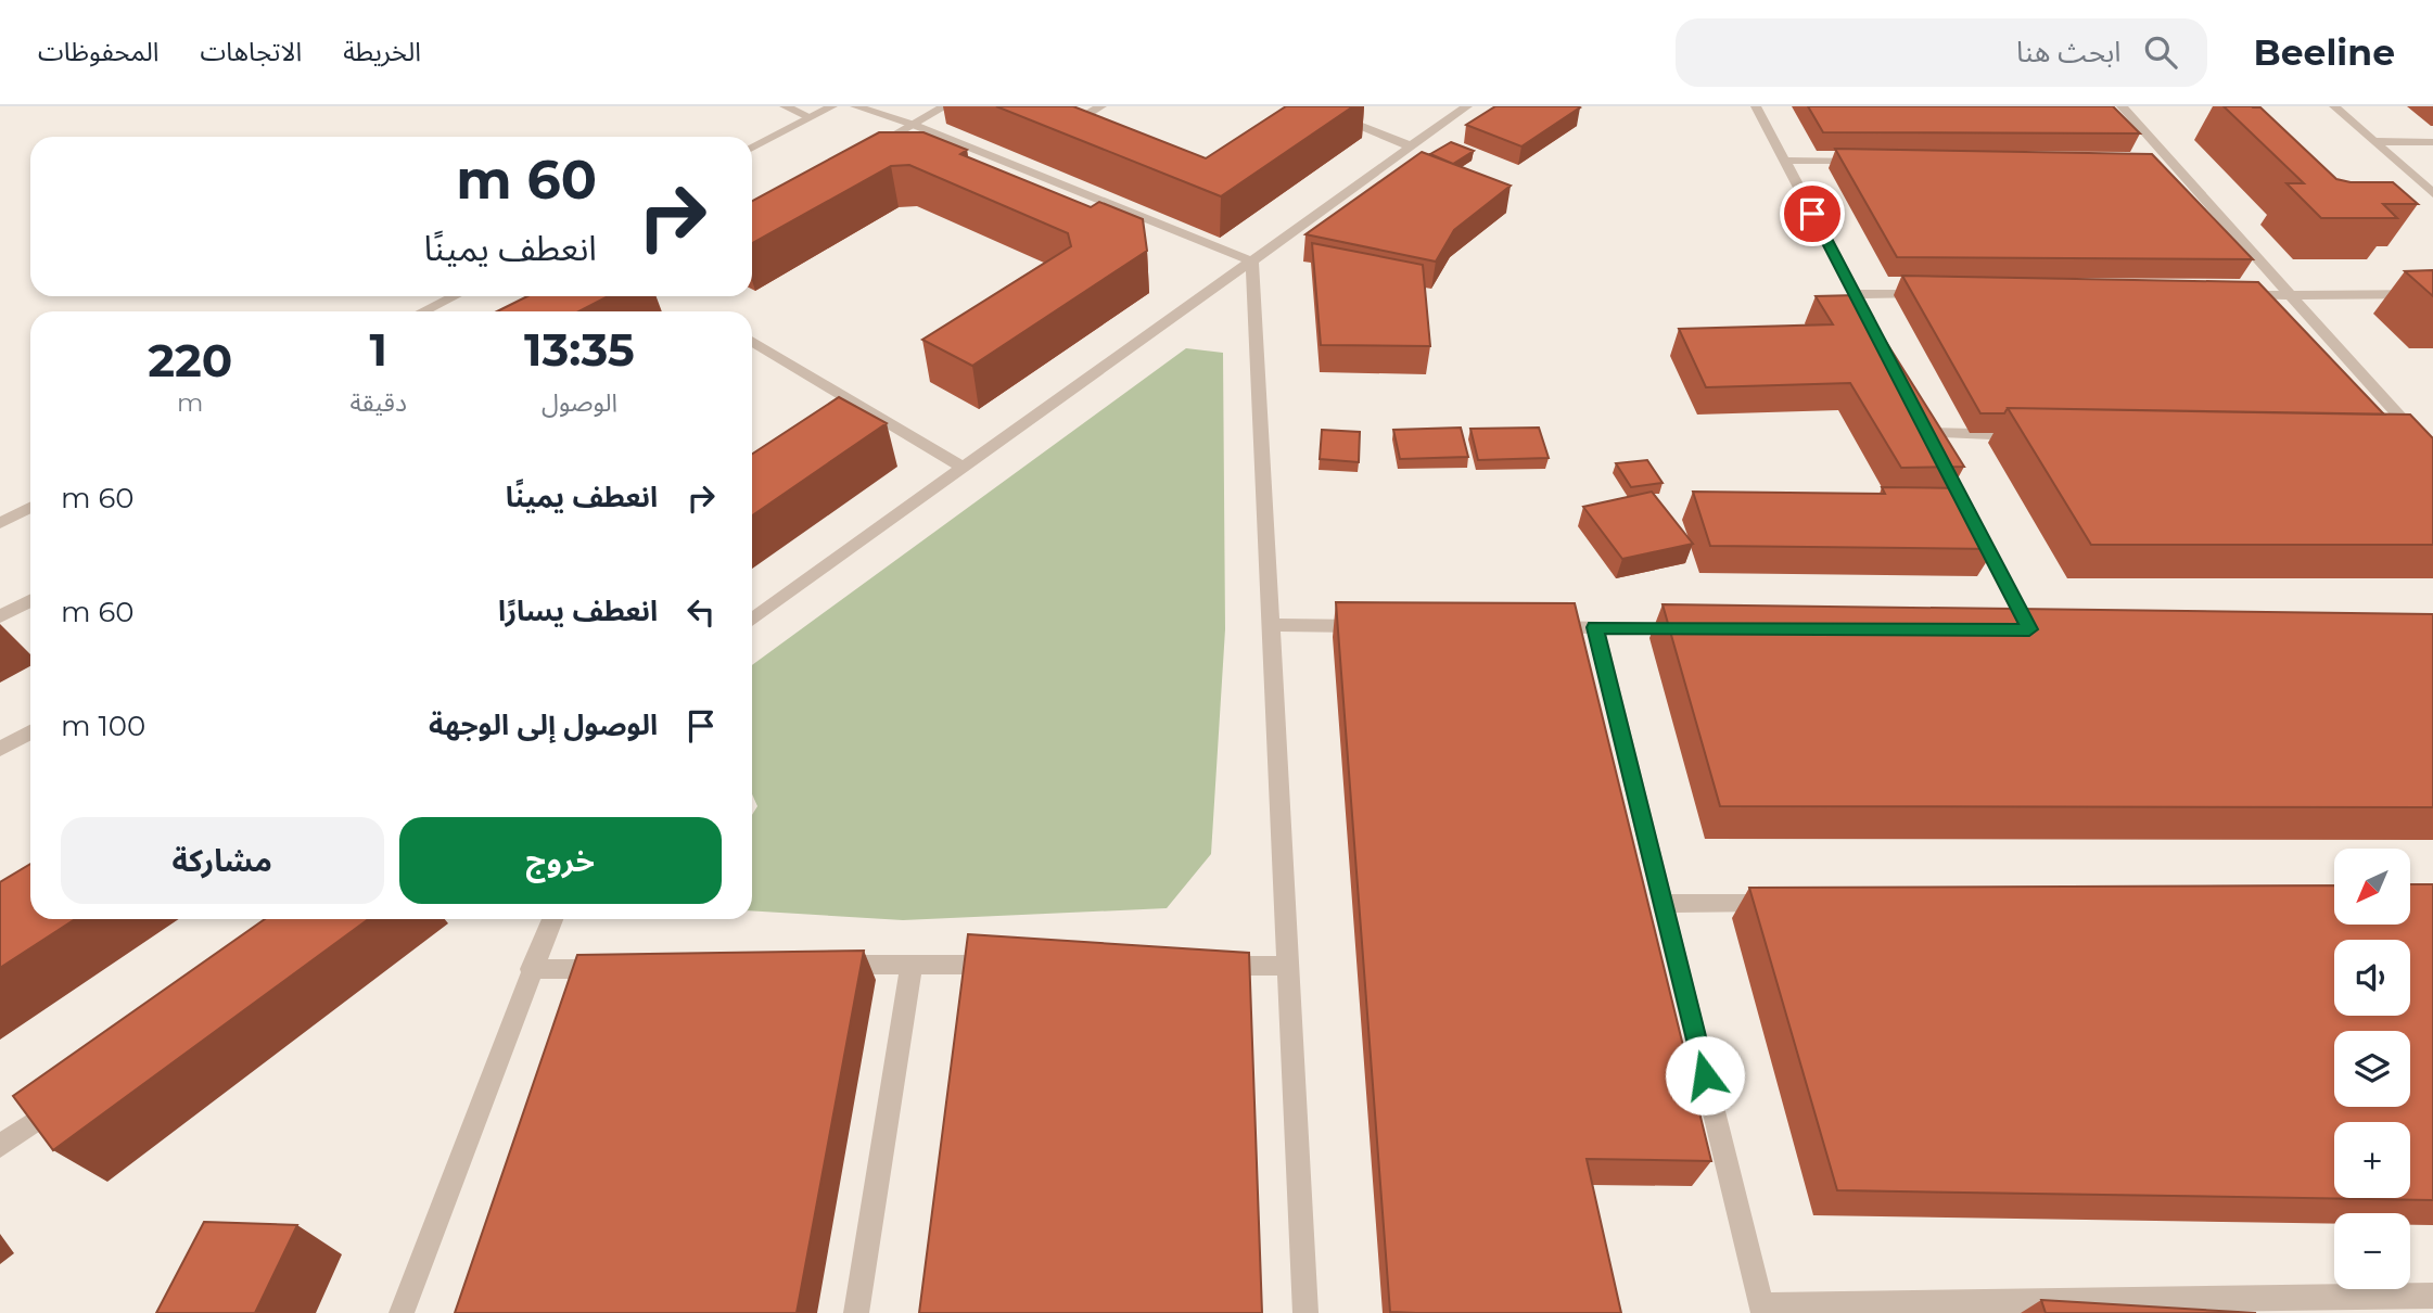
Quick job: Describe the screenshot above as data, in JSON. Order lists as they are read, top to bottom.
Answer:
{
  "north": "bottom left",
  "page": {
    "header": "Beeline",
    "search": "ابحث هنا",
    "nav": ["الخريطة", "الاتجاهات", "المحفوظات"],
    "turn": ["60 m", "انعطف يمينًا"],
    "eta": [
      "13:35",
      "الوصول",
      "1",
      "دقيقة",
      "220",
      "m"
    ],
    "list": [
      {
        "name": "انعطف يمينًا",
        "value": "60 m"
      },
      {
        "name": "انعطف يسارًا",
        "value": "60 m"
      },
      {
        "name": "الوصول إلى الوجهة",
        "value": "100 m"
      }
    ],
    "buttons": ["خروج", "مشاركة"],
    "map_buttons": ["+", "−"]
  }
}
